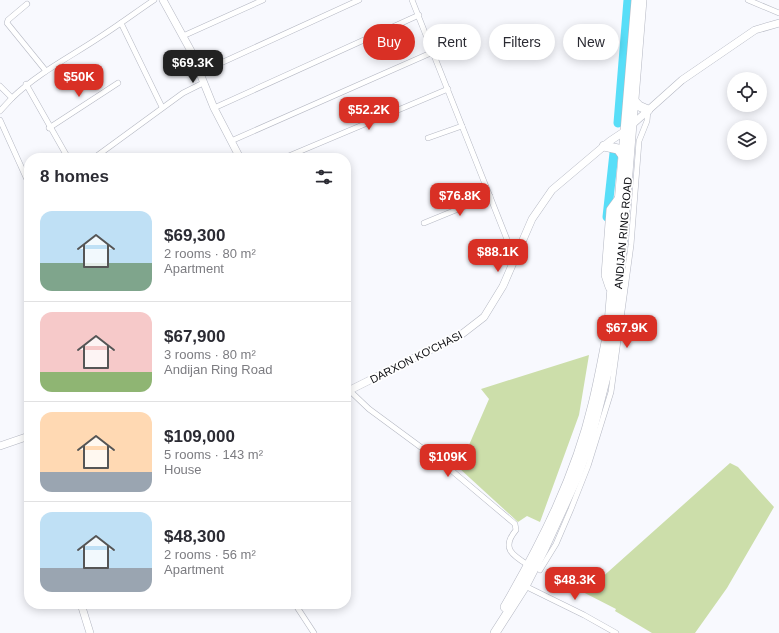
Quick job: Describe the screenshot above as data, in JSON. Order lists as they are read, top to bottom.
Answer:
{
  "streets": {
    "highway": ["ANDIJAN RING ROAD"],
    "main road": ["DARXON KO'CHASI"]
  },
  "crossings": [
    ["ANDIJAN RING ROAD", "DARXON KO'CHASI"]
  ],
  "page": {
    "chip": [
      "Buy",
      "Rent",
      "Filters",
      "New"
    ],
    "price": [
      "$69.3K",
      "$50K",
      "$52.2K",
      "$76.8K",
      "$88.1K",
      "$67.9K",
      "$109K",
      "$48.3K"
    ],
    "heading": "8 homes",
    "list": [
      {
        "name": "$69,300",
        "note": "2 rooms · 80 m² · Apartment"
      },
      {
        "name": "$67,900",
        "note": "3 rooms · 80 m² · Andijan Ring Road"
      },
      {
        "name": "$109,000",
        "note": "5 rooms · 143 m² · House"
      },
      {
        "name": "$48,300",
        "note": "2 rooms · 56 m² · Apartment"
      }
    ]
  }
}
